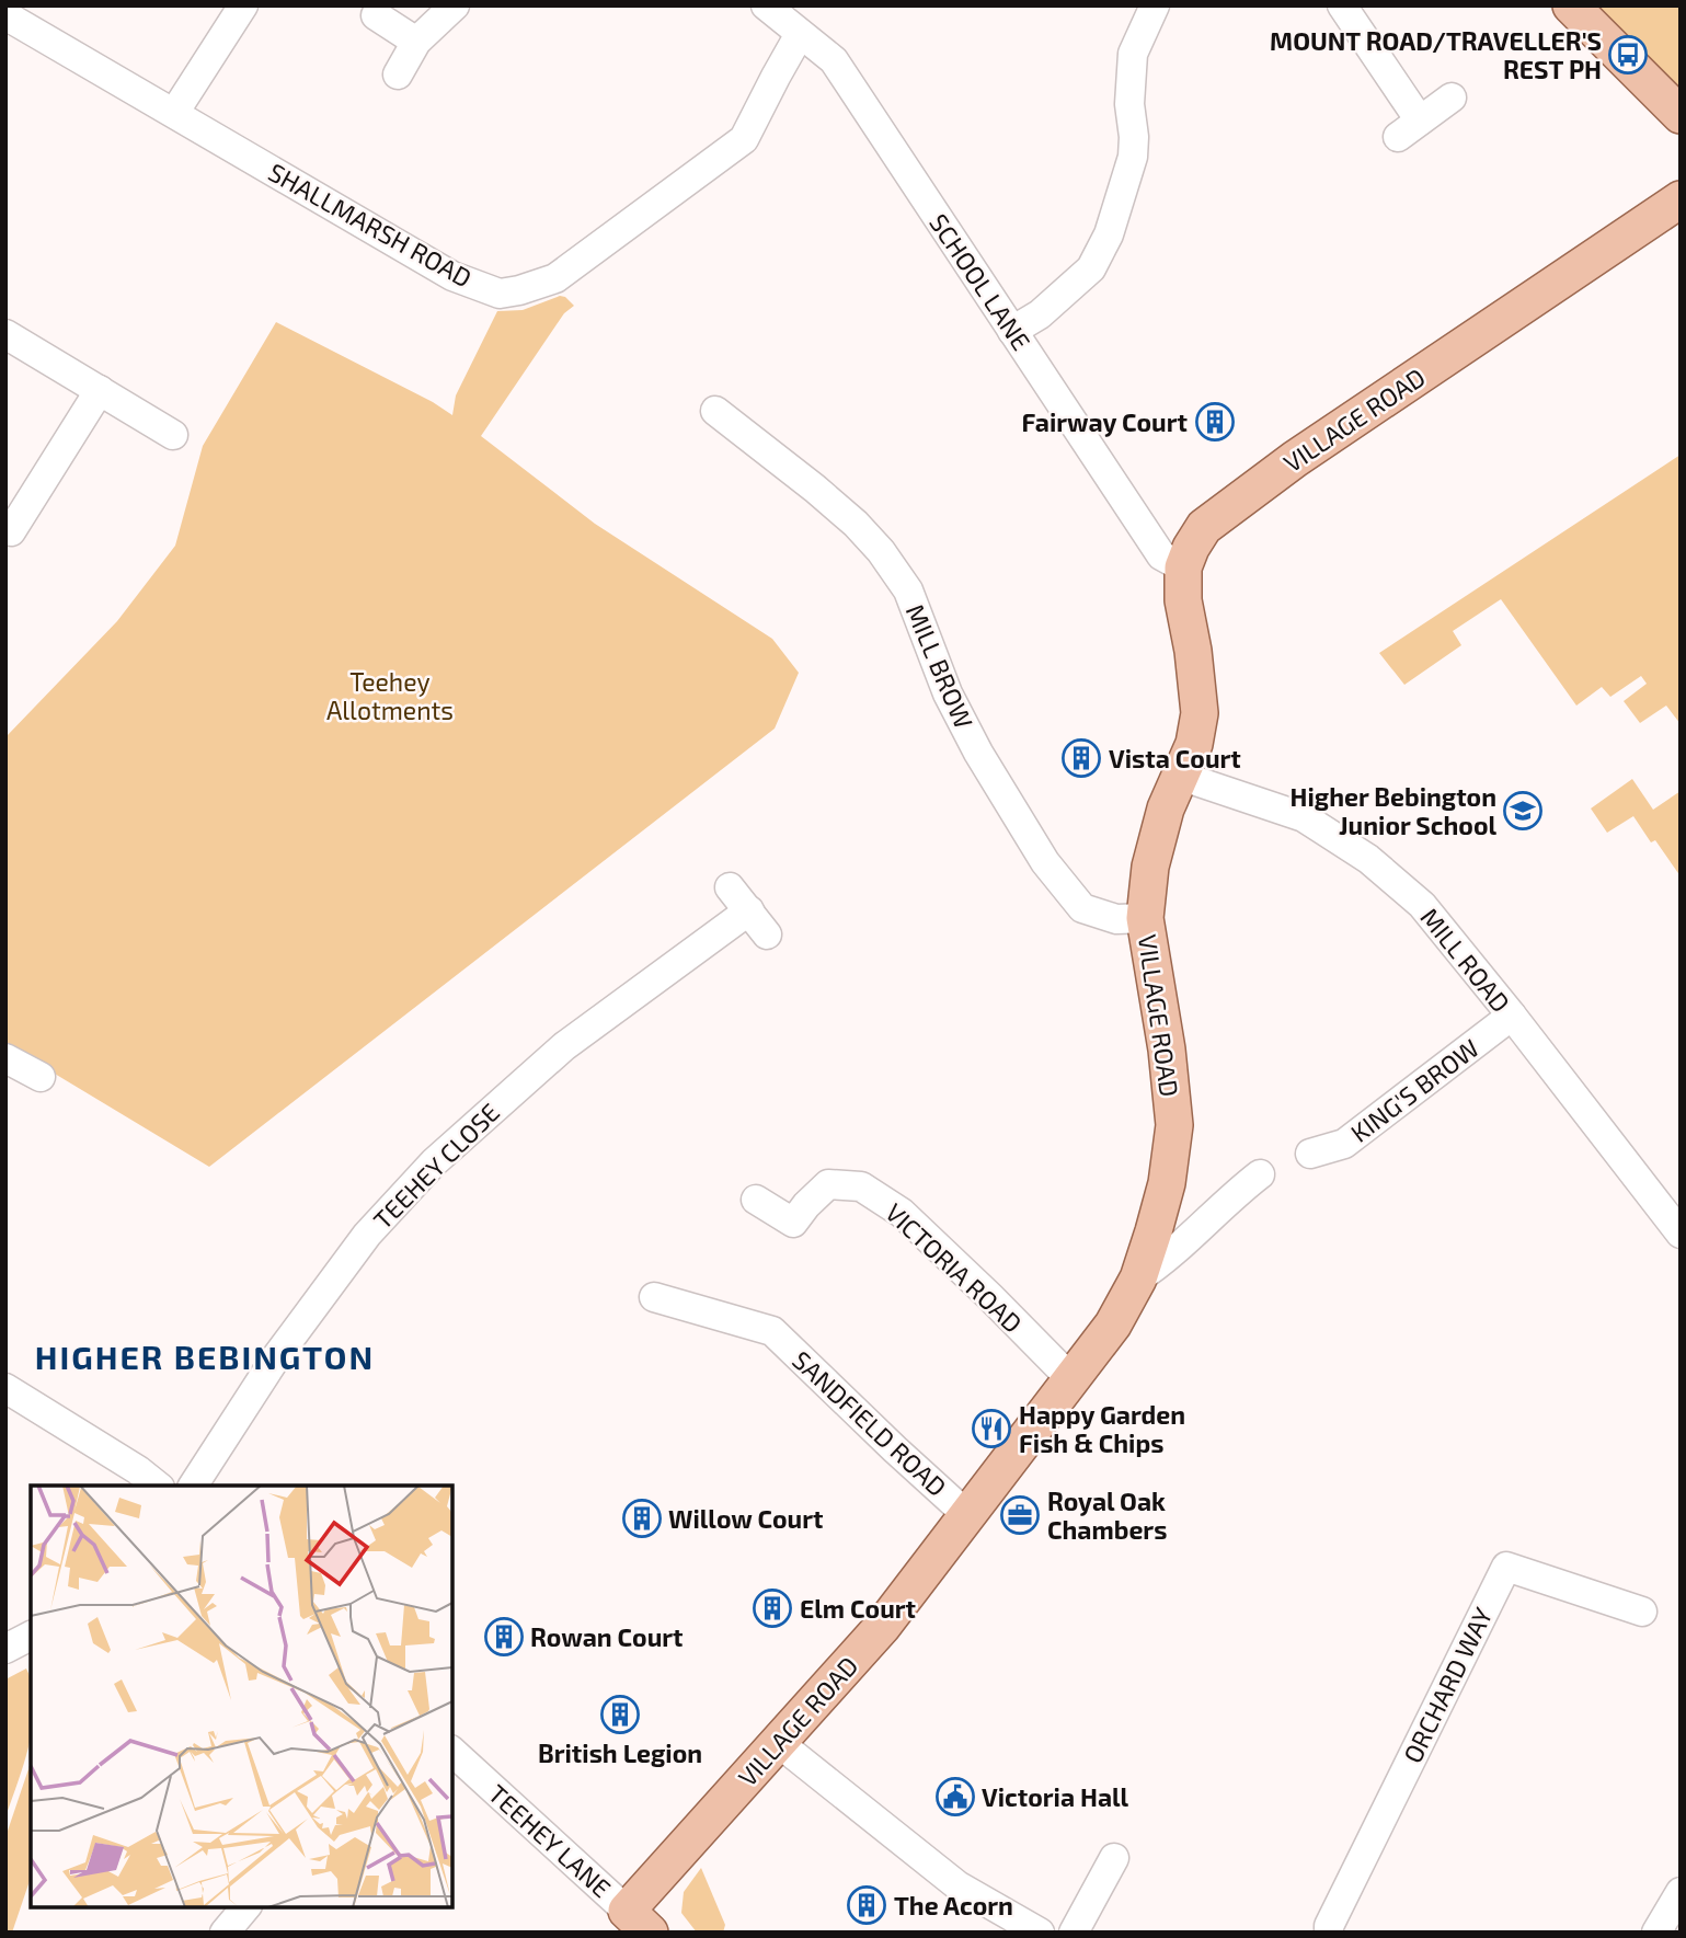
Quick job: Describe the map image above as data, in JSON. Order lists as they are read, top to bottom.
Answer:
{
  "streets": {
    "main road": ["VILLAGE ROAD"],
    "street": [
      "SHALLMARSH ROAD",
      "SCHOOL LANE",
      "MILL BROW",
      "MILL ROAD",
      "KING'S BROW",
      "TEEHEY CLOSE",
      "VICTORIA ROAD",
      "SANDFIELD ROAD",
      "ORCHARD WAY",
      "TEEHEY LANE"
    ]
  },
  "crossings": [
    ["SHALLMARSH ROAD", "SCHOOL LANE"],
    ["SCHOOL LANE", "VILLAGE ROAD"],
    ["VILLAGE ROAD", "MILL BROW"],
    ["VILLAGE ROAD", "MILL ROAD"],
    ["VILLAGE ROAD", "VICTORIA ROAD"],
    ["VILLAGE ROAD", "SANDFIELD ROAD"],
    ["VILLAGE ROAD", "TEEHEY LANE"],
    ["MILL ROAD", "KING'S BROW"]
  ],
  "districts": ["HIGHER BEBINGTON"],
  "parks": ["Teehey Allotments"],
  "places": {
    "bus stop": ["MOUNT ROAD/TRAVELLER'S REST PH"],
    "building": [
      "Fairway Court",
      "Vista Court",
      "Willow Court",
      "Elm Court",
      "Rowan Court",
      "British Legion",
      "The Acorn"
    ],
    "school or university": ["Higher Bebington Junior School"],
    "restaurant": ["Happy Garden Fish & Chips"],
    "office": ["Royal Oak Chambers"],
    "public building": ["Victoria Hall"]
  }
}
